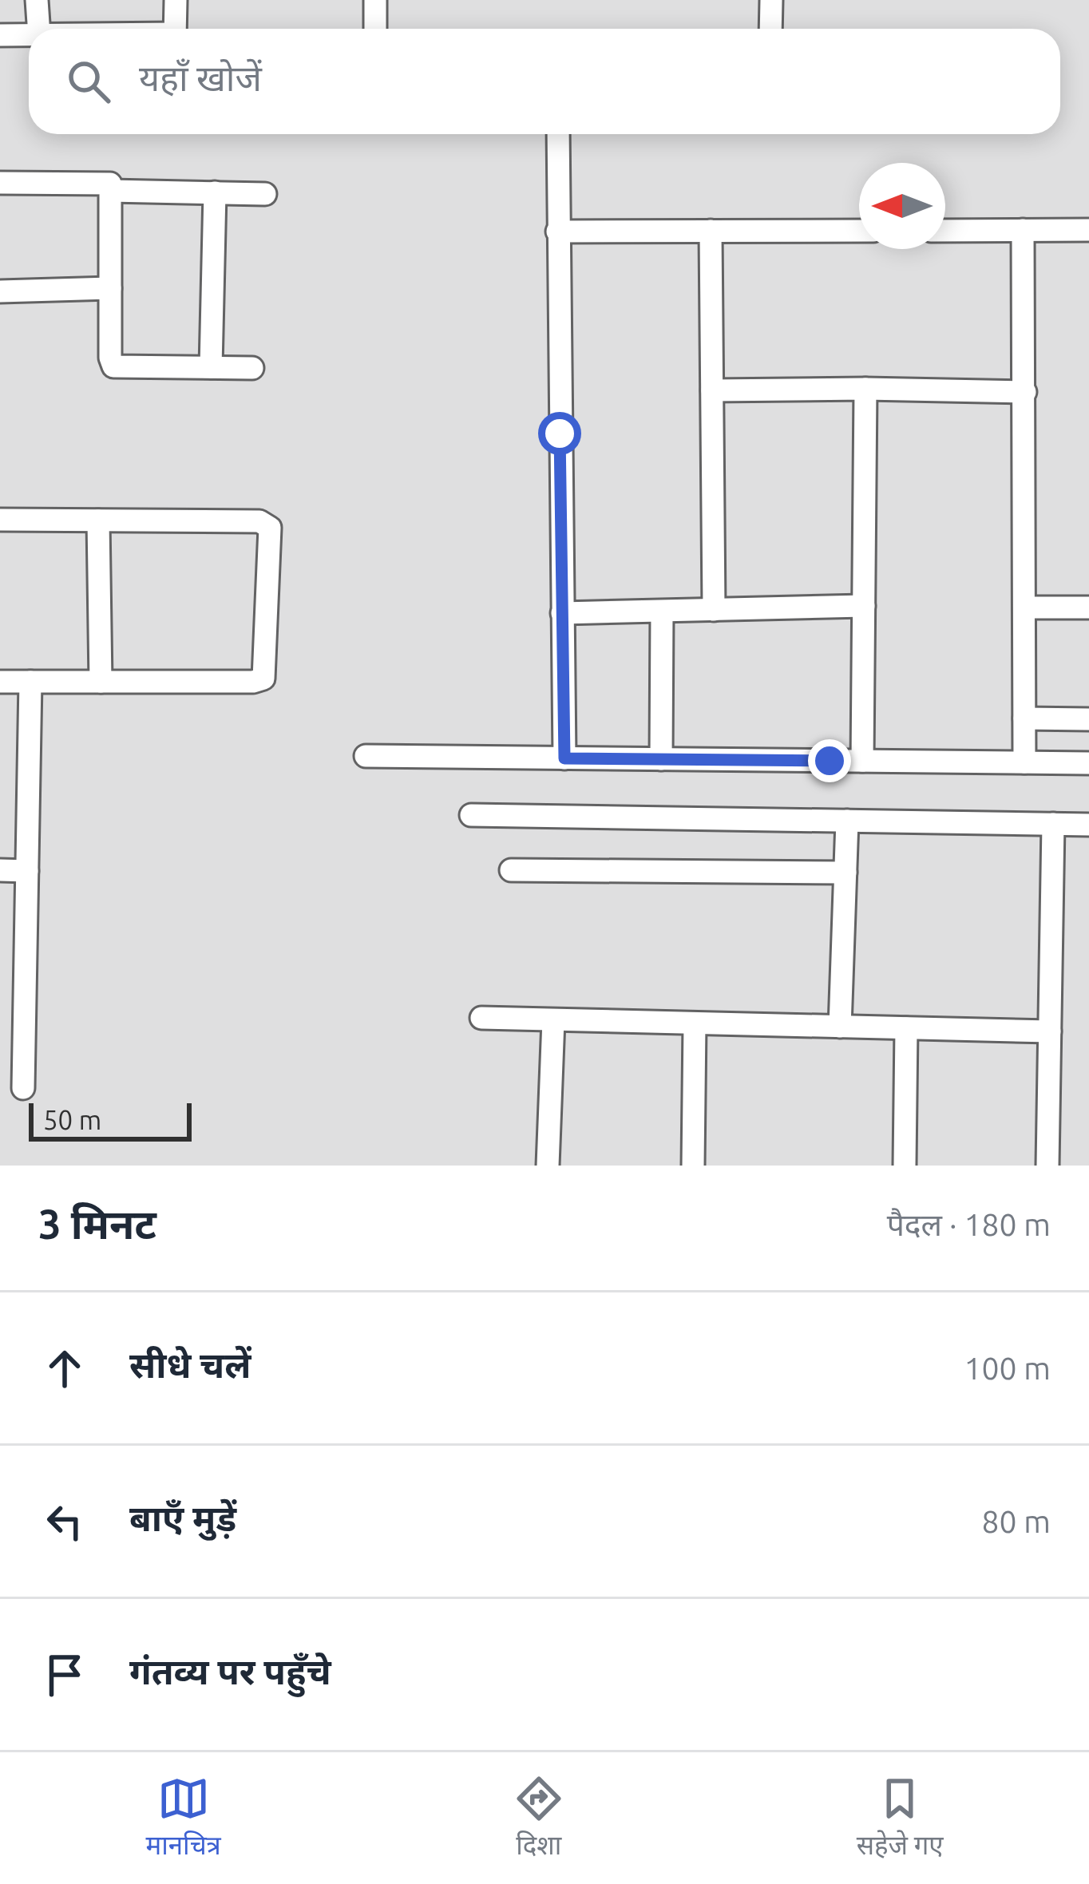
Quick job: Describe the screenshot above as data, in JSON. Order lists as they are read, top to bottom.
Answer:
{
  "scale_bar": "50 m",
  "north": "left",
  "page": {
    "search": "यहाँ खोजें",
    "scale": "50 m",
    "heading": ["3 मिनट", "पैदल · 180 m"],
    "list": [
      ["सीधे चलें", "100 m"],
      ["बाएँ मुड़ें", "80 m"],
      "गंतव्य पर पहुँचे"
    ],
    "nav": ["मानचित्र", "दिशा", "सहेजे गए"]
  }
}
